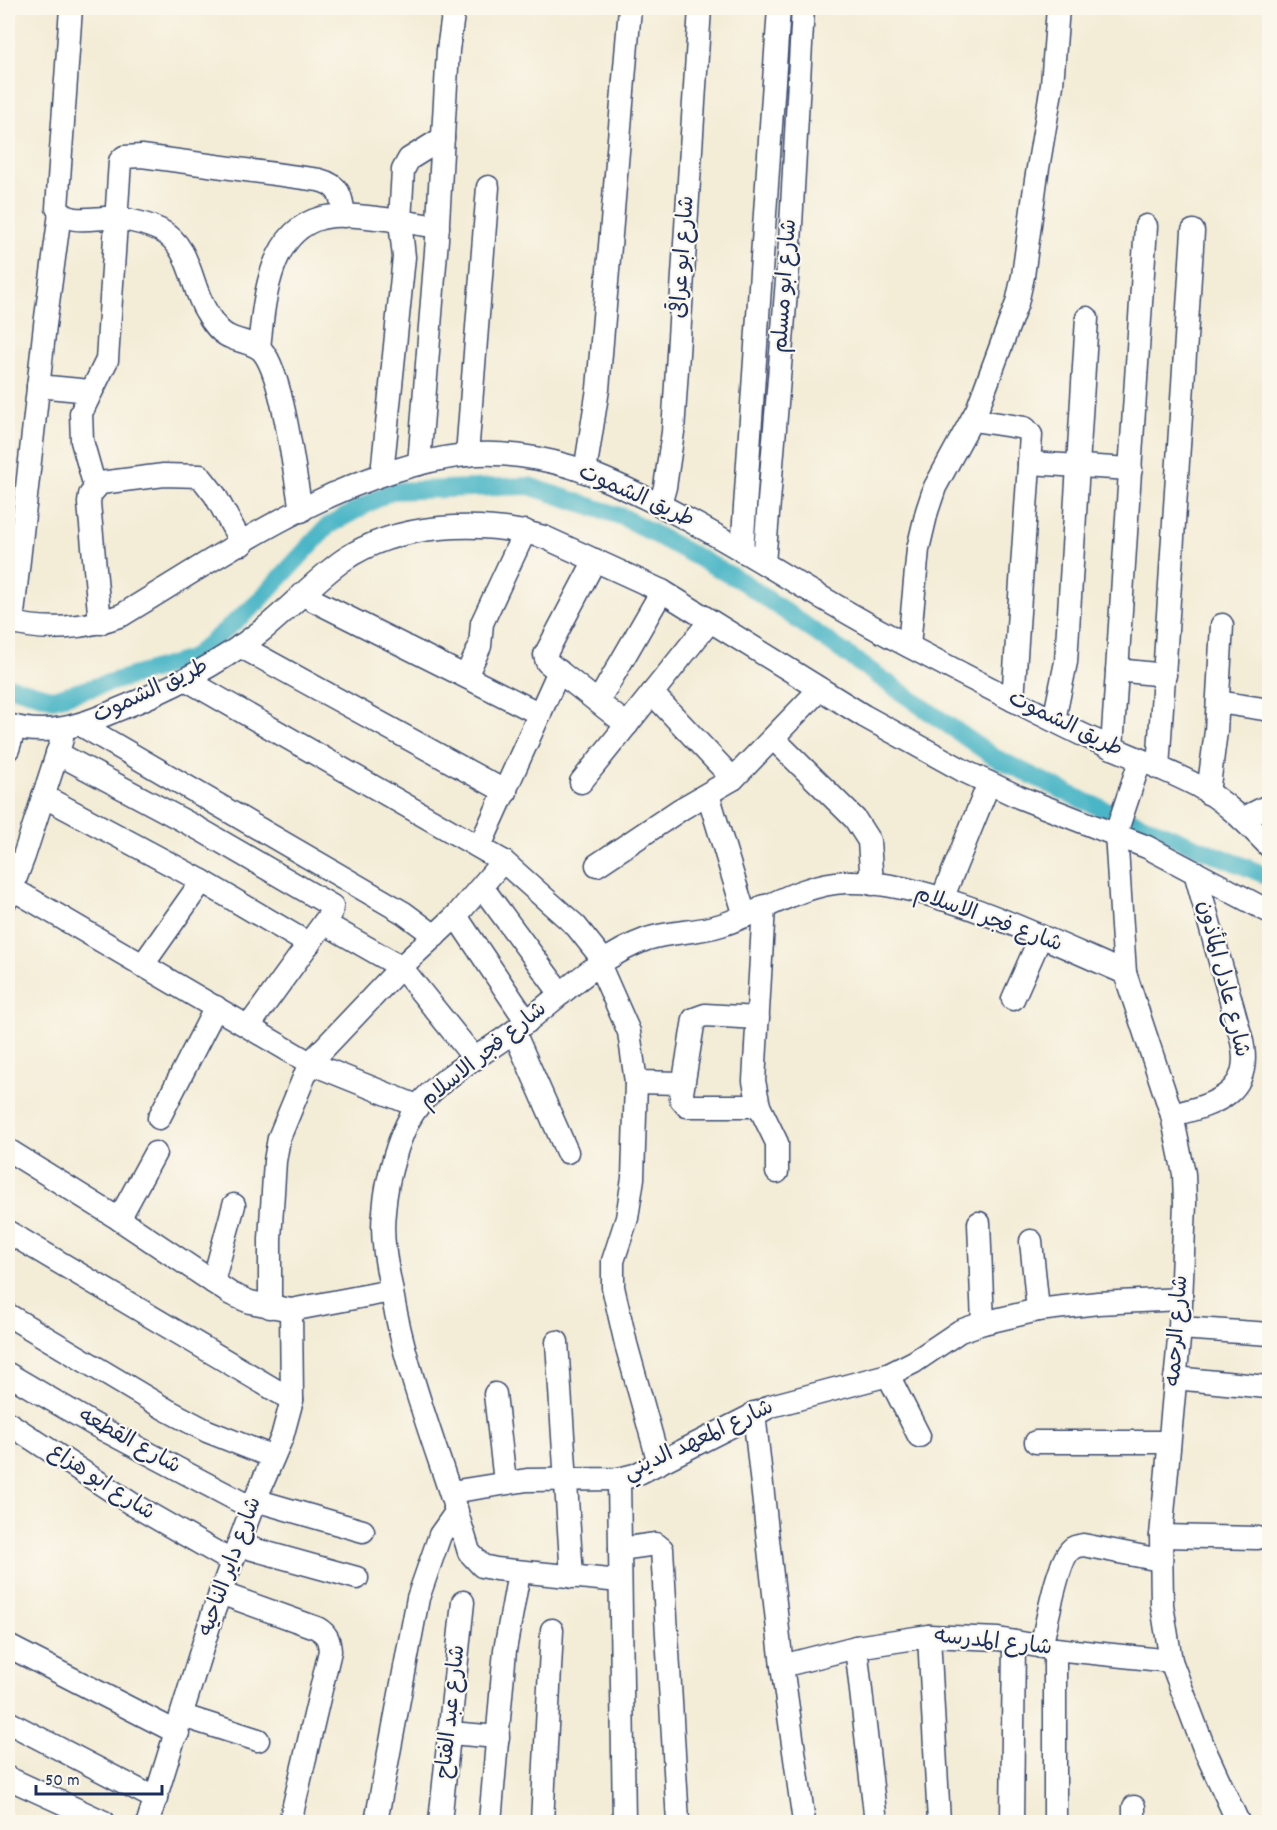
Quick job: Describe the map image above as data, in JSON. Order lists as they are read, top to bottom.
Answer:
{
  "streets": {
    "street": [
      "شارع ابو عراقى",
      "شارع ابو مسلم",
      "طريق الشموت",
      "شارع فجر الاسلام",
      "شارع عادل المأذون",
      "شارع الرحمه",
      "شارع المعهد الديني",
      "شارع القطعه",
      "شارع ابو هزاع",
      "شارع داير الناحيه",
      "شارع المدرسه",
      "شارع عبد الفتاح"
    ]
  },
  "crossings": [
    ["شارع ابو عراقى", "طريق الشموت"],
    ["شارع ابو مسلم", "طريق الشموت"],
    ["طريق الشموت", "شارع عادل المأذون"],
    ["طريق الشموت", "شارع الرحمه"],
    ["شارع فجر الاسلام", "شارع الرحمه"],
    ["شارع فجر الاسلام", "شارع المعهد الديني"],
    ["شارع عادل المأذون", "شارع الرحمه"],
    ["شارع الرحمه", "شارع المعهد الديني"],
    ["شارع الرحمه", "شارع المدرسه"],
    ["شارع القطعه", "شارع داير الناحيه"],
    ["شارع ابو هزاع", "شارع داير الناحيه"]
  ],
  "scale_bar": "50 m"
}
